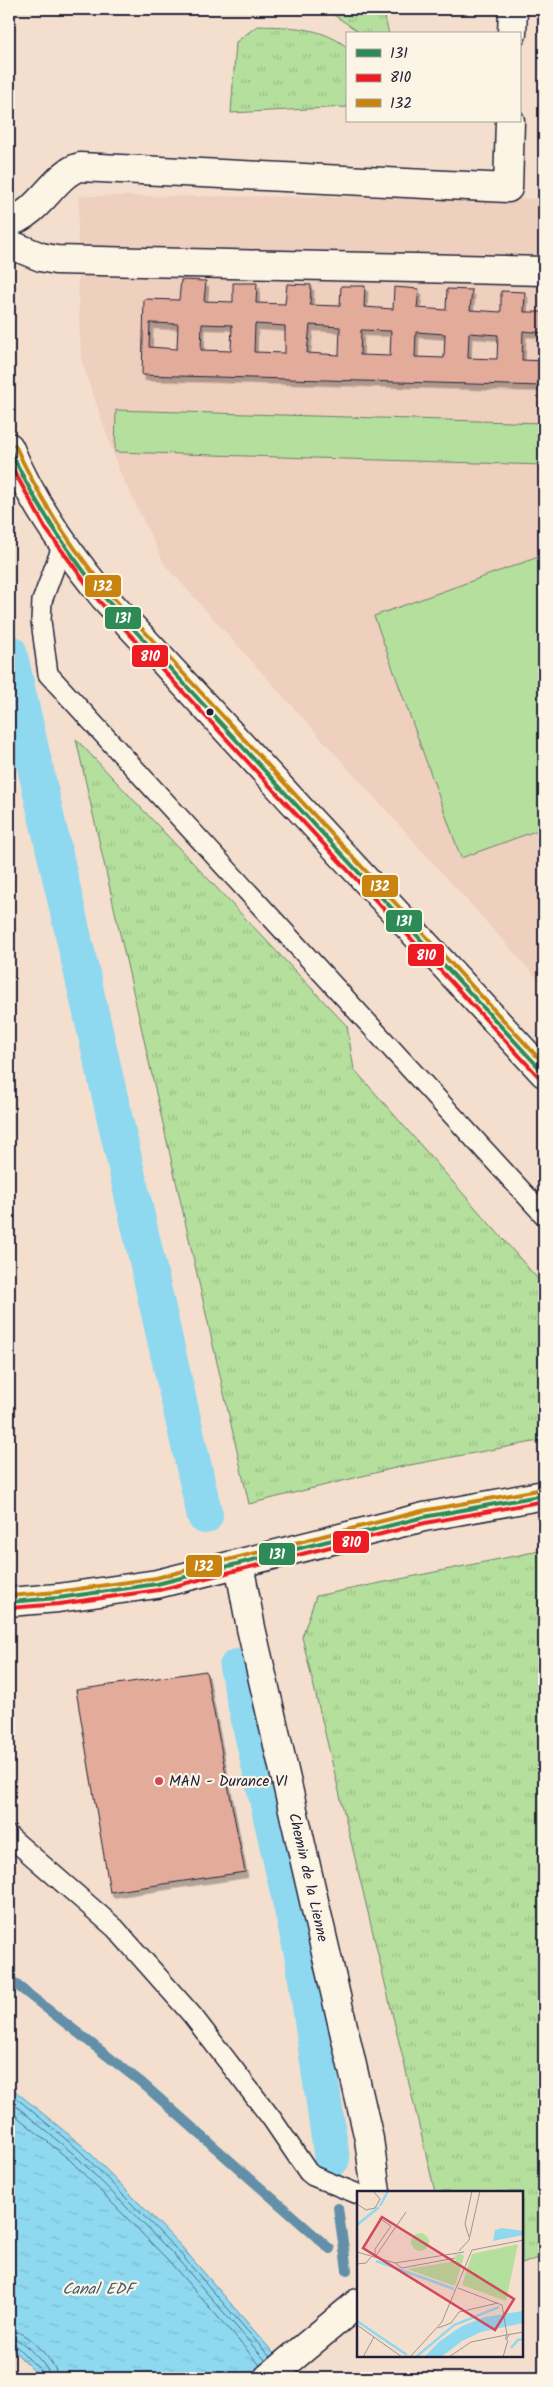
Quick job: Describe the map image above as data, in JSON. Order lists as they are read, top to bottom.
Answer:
{
  "streets": {
    "street": ["Chemin de la Lienne"]
  },
  "water": ["Canal EDF"],
  "places": ["MAN - Durance VI"],
  "lines": ["transit line 132", "transit line 131", "transit line 810"],
  "legend": ["131", "810", "132"]
}
